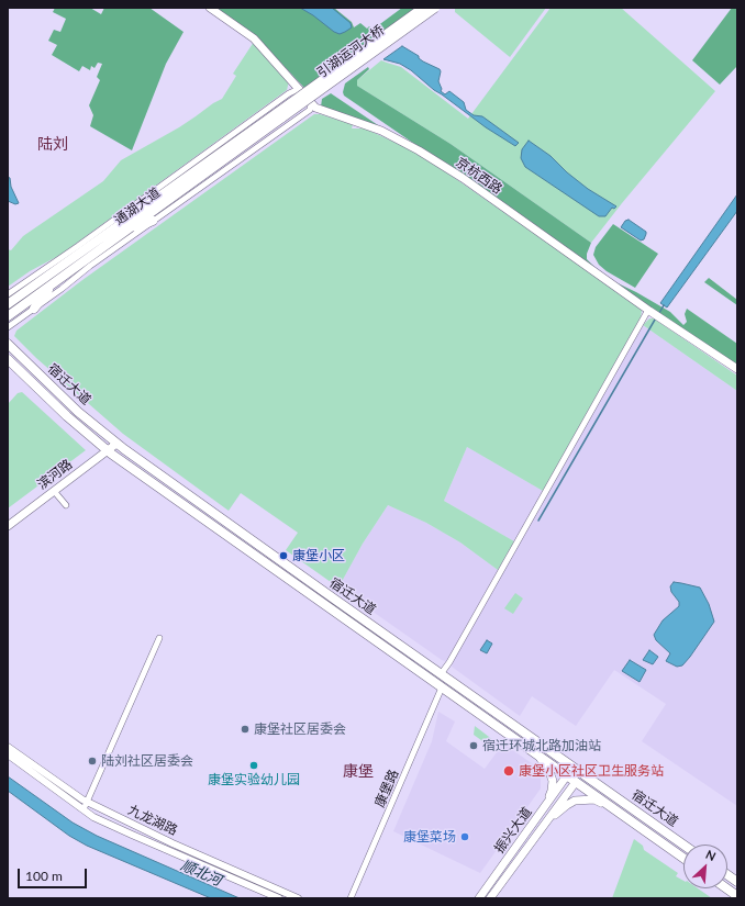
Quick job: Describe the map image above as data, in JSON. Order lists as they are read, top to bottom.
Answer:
{
  "streets": {
    "main road": [
      "引湖运河大桥",
      "京杭西路",
      "通湖大道",
      "宿迁大道",
      "滨河路",
      "振兴大道"
    ],
    "street": ["康堡路", "九龙湖路"]
  },
  "crossings": [
    ["引湖运河大桥", "通湖大道"],
    ["宿迁大道", "滨河路"],
    ["宿迁大道", "康堡路"],
    ["宿迁大道", "振兴大道"]
  ],
  "districts": ["陆刘", "康堡"],
  "water": ["顺北河"],
  "places": [
    "康堡小区",
    "康堡社区居委会",
    "宿迁环城北路加油站",
    "陆刘社区居委会",
    "康堡实验幼儿园",
    "康堡小区社区卫生服务站",
    "康堡菜场"
  ],
  "scale_bar": "100 m",
  "north": "top right"
}
